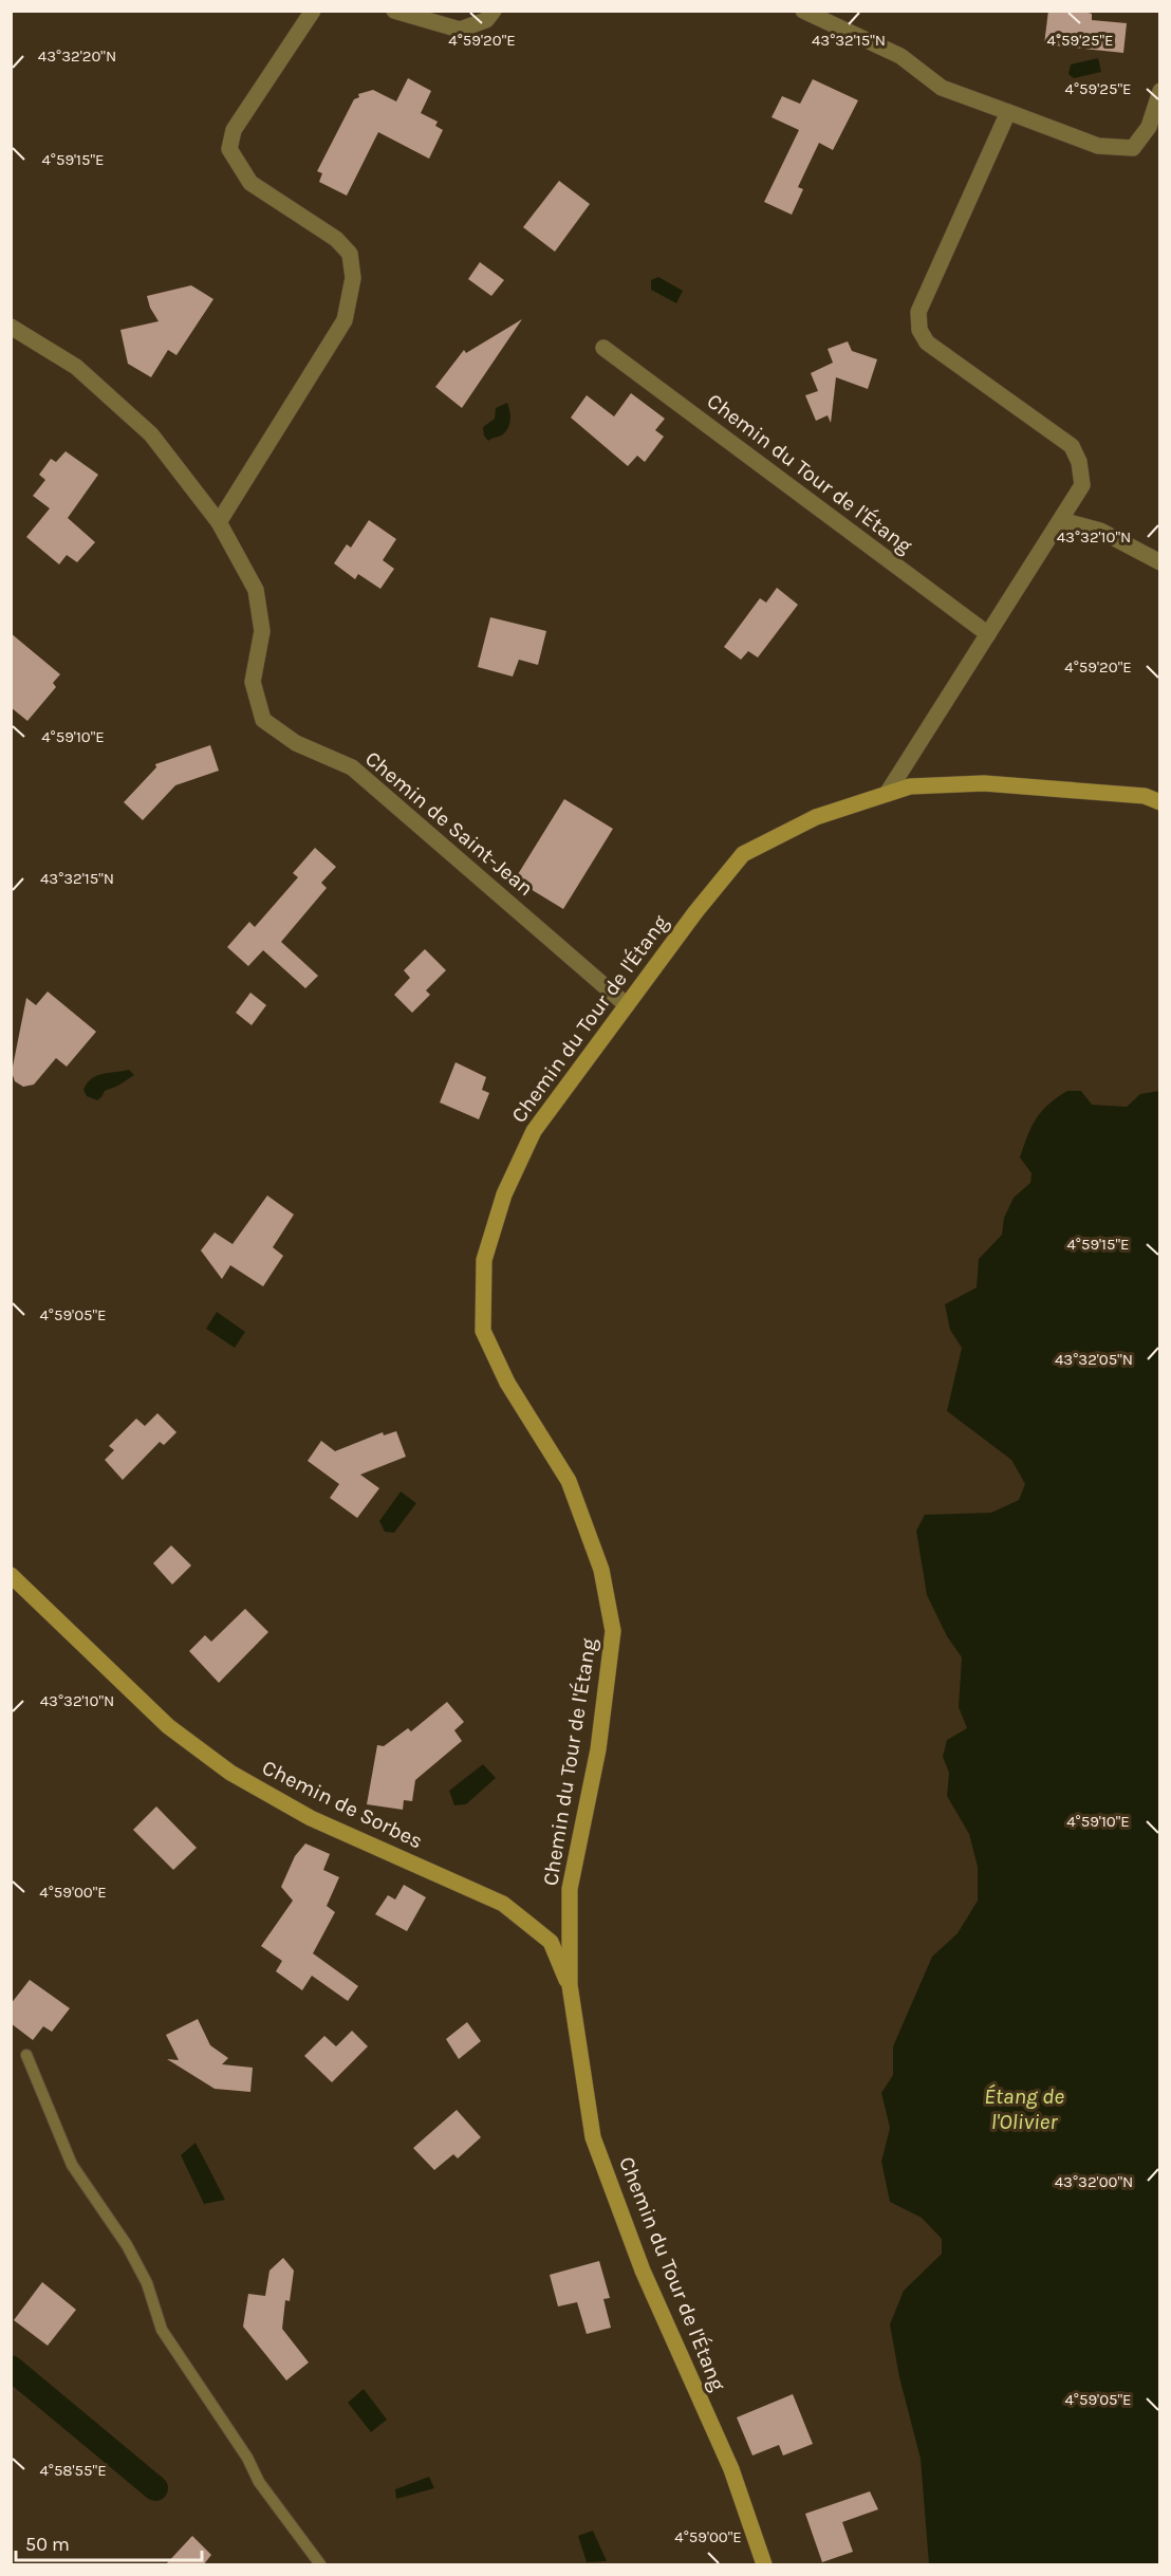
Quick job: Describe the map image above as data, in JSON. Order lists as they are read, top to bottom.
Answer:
{
  "streets": {
    "street": ["Chemin du Tour de l'Étang", "Chemin de Saint-Jean", "Chemin de Sorbes"]
  },
  "crossings": [
    ["Chemin du Tour de l'Étang", "Chemin de Saint-Jean"],
    ["Chemin du Tour de l'Étang", "Chemin de Sorbes"]
  ],
  "water": ["Étang de l'Olivier"],
  "scale_bar": "50 m",
  "coordinates": [
    "4°59'25\"E",
    "4°59'20\"E",
    "43°32'15\"N",
    "43°32'20\"N",
    "4°59'15\"E",
    "43°32'10\"N",
    "4°59'10\"E",
    "4°59'05\"E",
    "43°32'05\"N",
    "4°59'00\"E",
    "43°32'00\"N",
    "4°58'55\"E"
  ]
}
